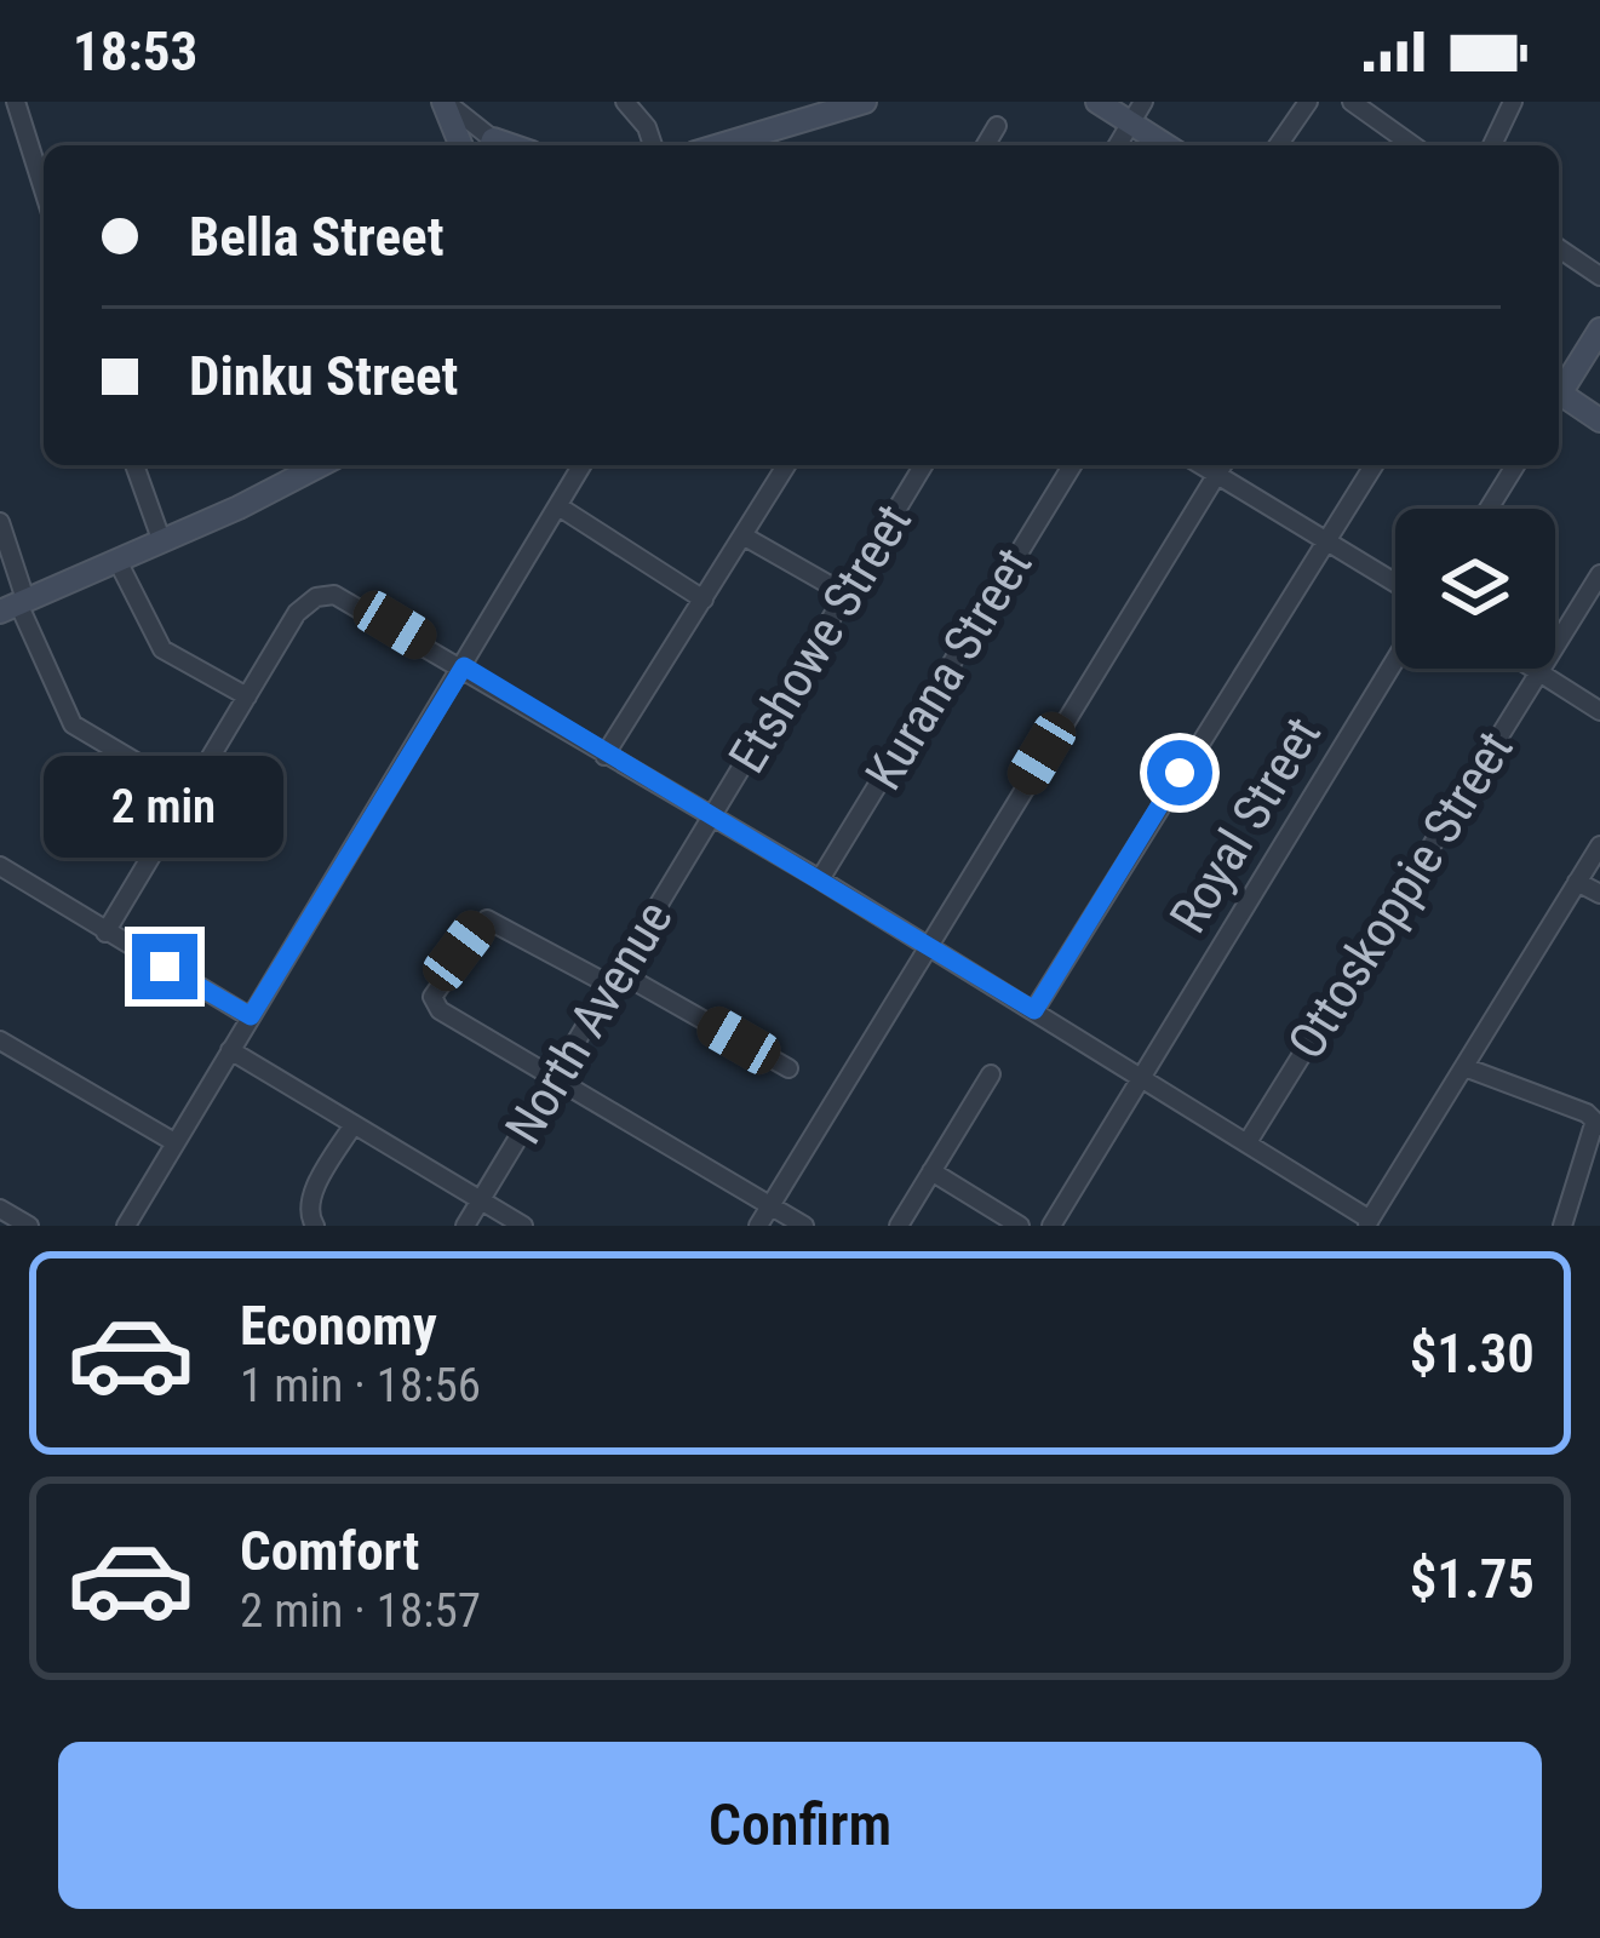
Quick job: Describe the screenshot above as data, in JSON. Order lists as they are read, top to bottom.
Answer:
{
  "streets": {
    "street": [
      "Etshowe Street",
      "Kurana Street",
      "Royal Street",
      "Ottoskoppie Street",
      "North Avenue"
    ]
  },
  "crossings": [
    ["Etshowe Street", "North Avenue"]
  ],
  "page": {
    "status": "18:53",
    "banner": ["Bella Street", "Dinku Street"],
    "bubble": "2 min",
    "list": [
      {
        "name": "Economy",
        "note": "1 min · 18:56",
        "value": "$1.30"
      },
      {
        "name": "Comfort",
        "note": "2 min · 18:57",
        "value": "$1.75"
      }
    ],
    "buttons": "Confirm"
  }
}
